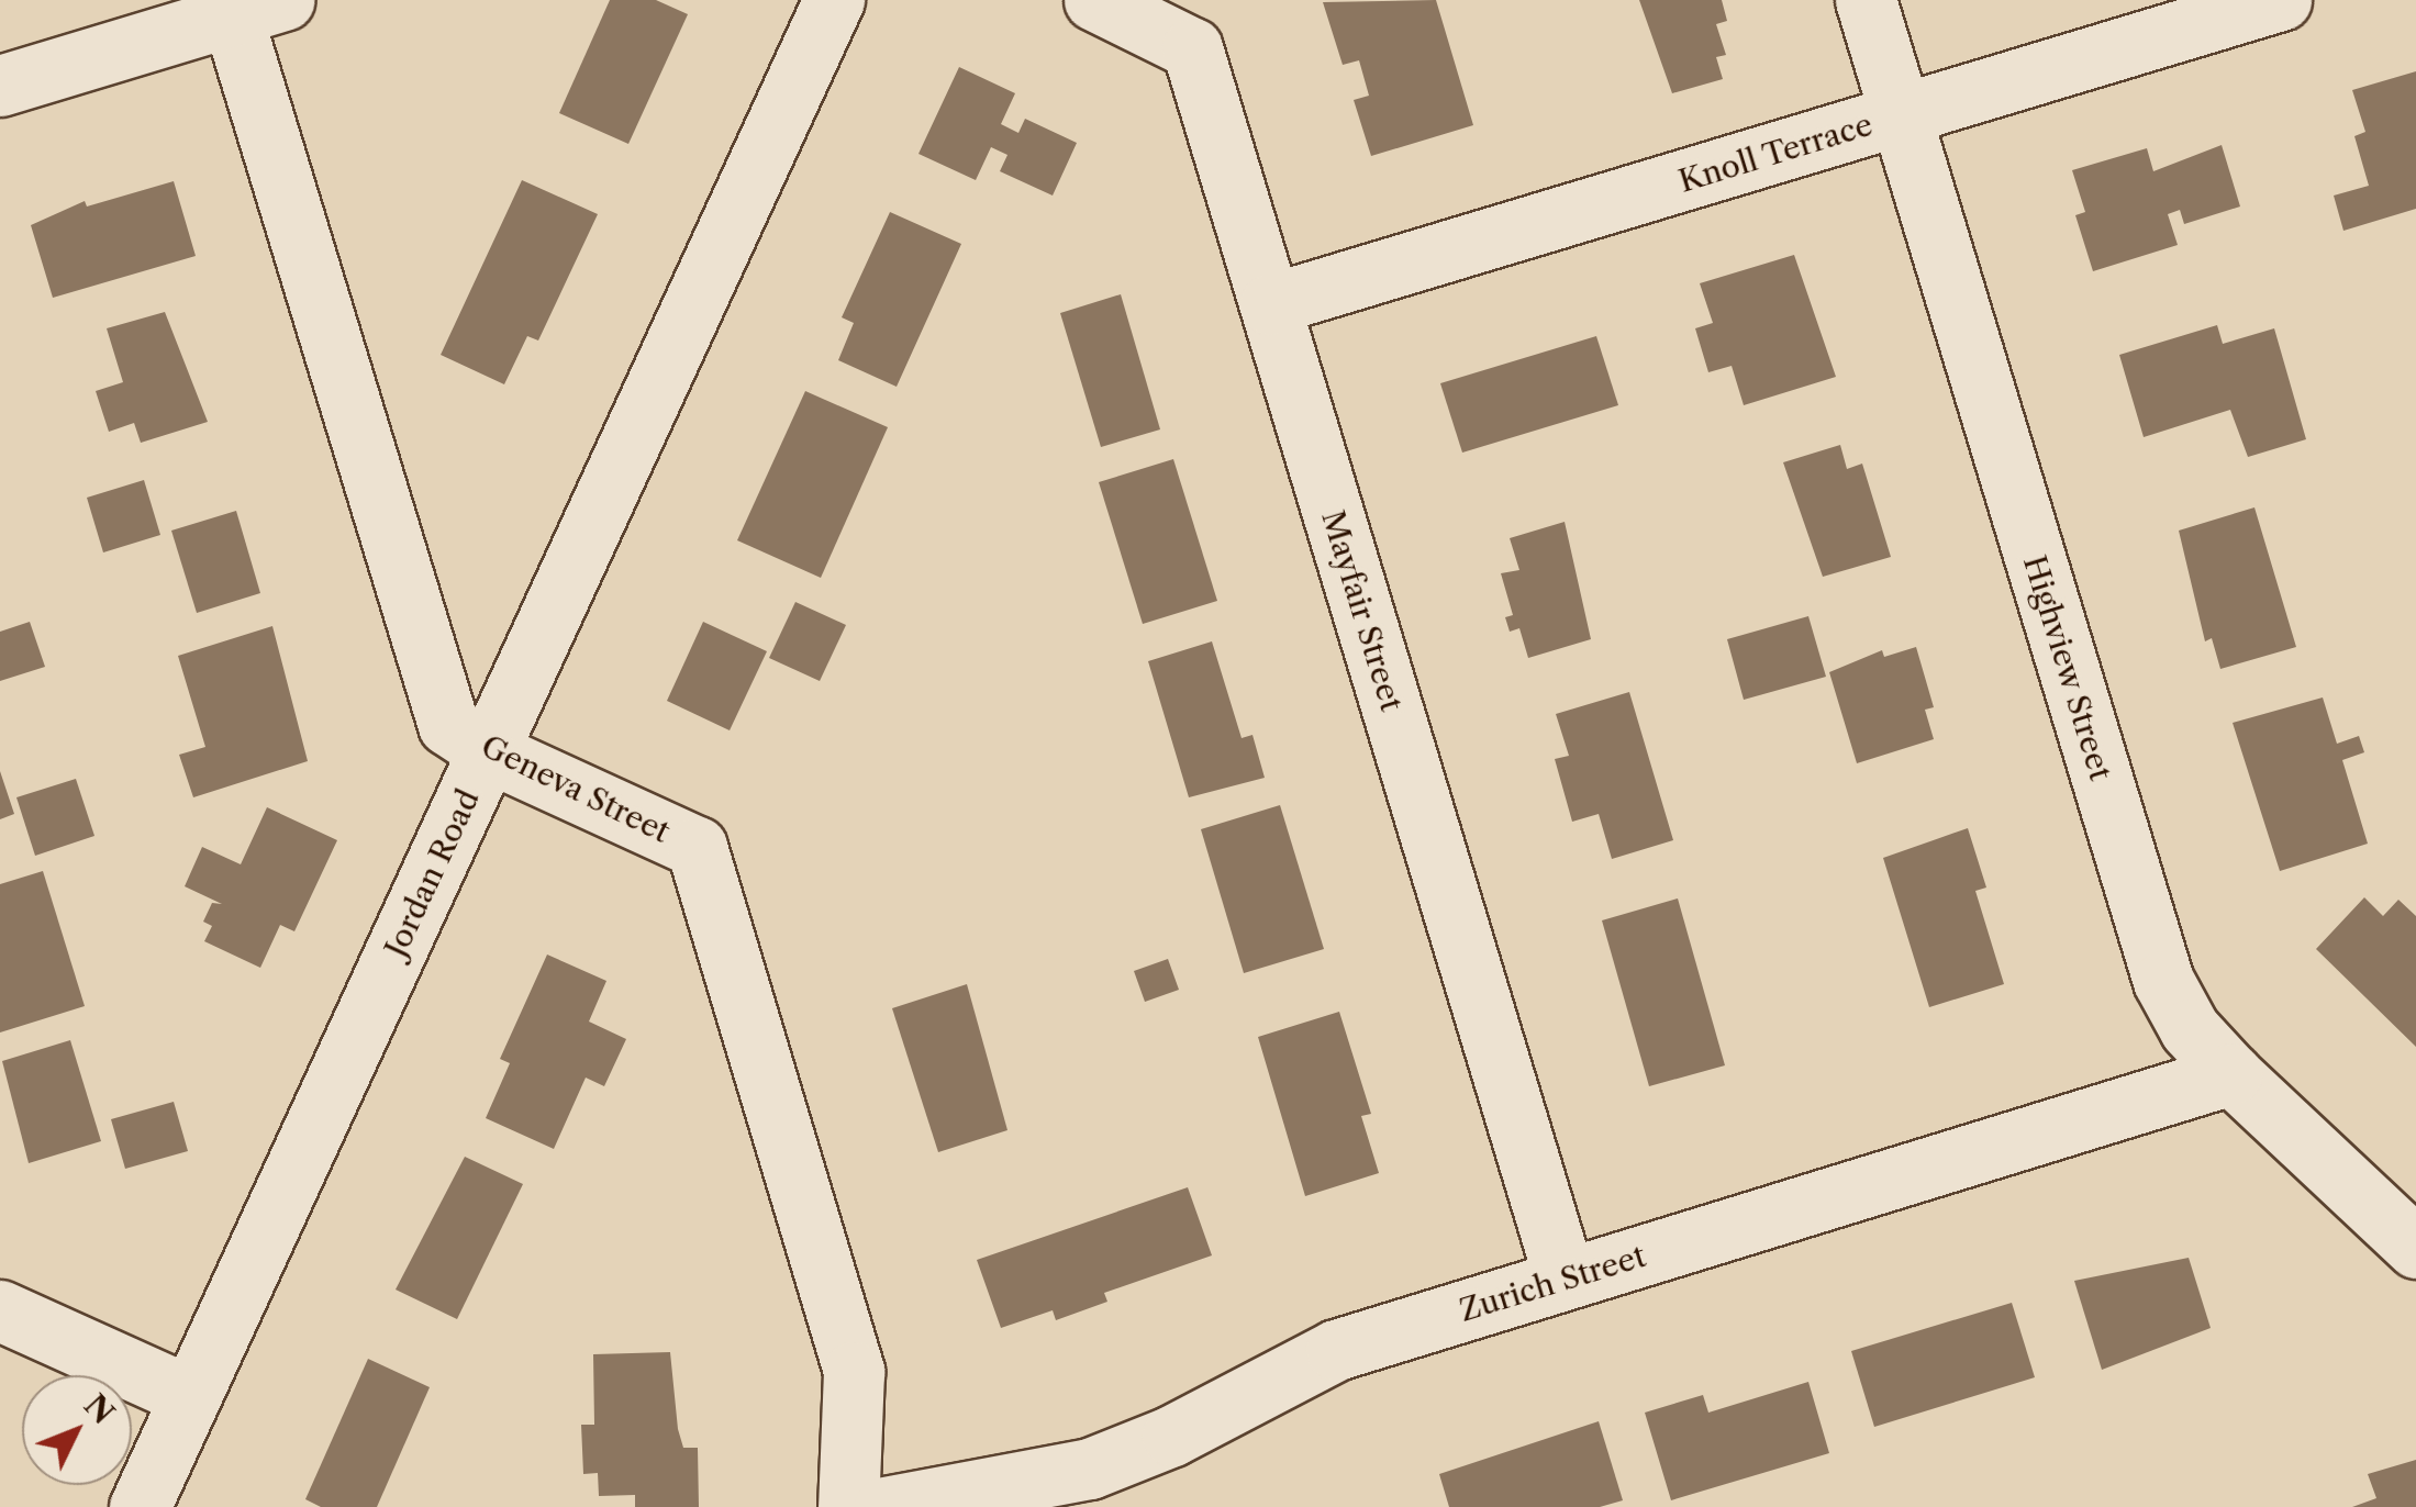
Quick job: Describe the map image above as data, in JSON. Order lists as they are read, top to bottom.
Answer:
{
  "streets": {
    "street": [
      "Knoll Terrace",
      "Mayfair Street",
      "Highview Street",
      "Geneva Street",
      "Jordan Road",
      "Zurich Street"
    ]
  },
  "crossings": [
    ["Knoll Terrace", "Mayfair Street"],
    ["Knoll Terrace", "Highview Street"],
    ["Mayfair Street", "Zurich Street"],
    ["Highview Street", "Zurich Street"],
    ["Geneva Street", "Jordan Road"]
  ],
  "north": "top right"
}
